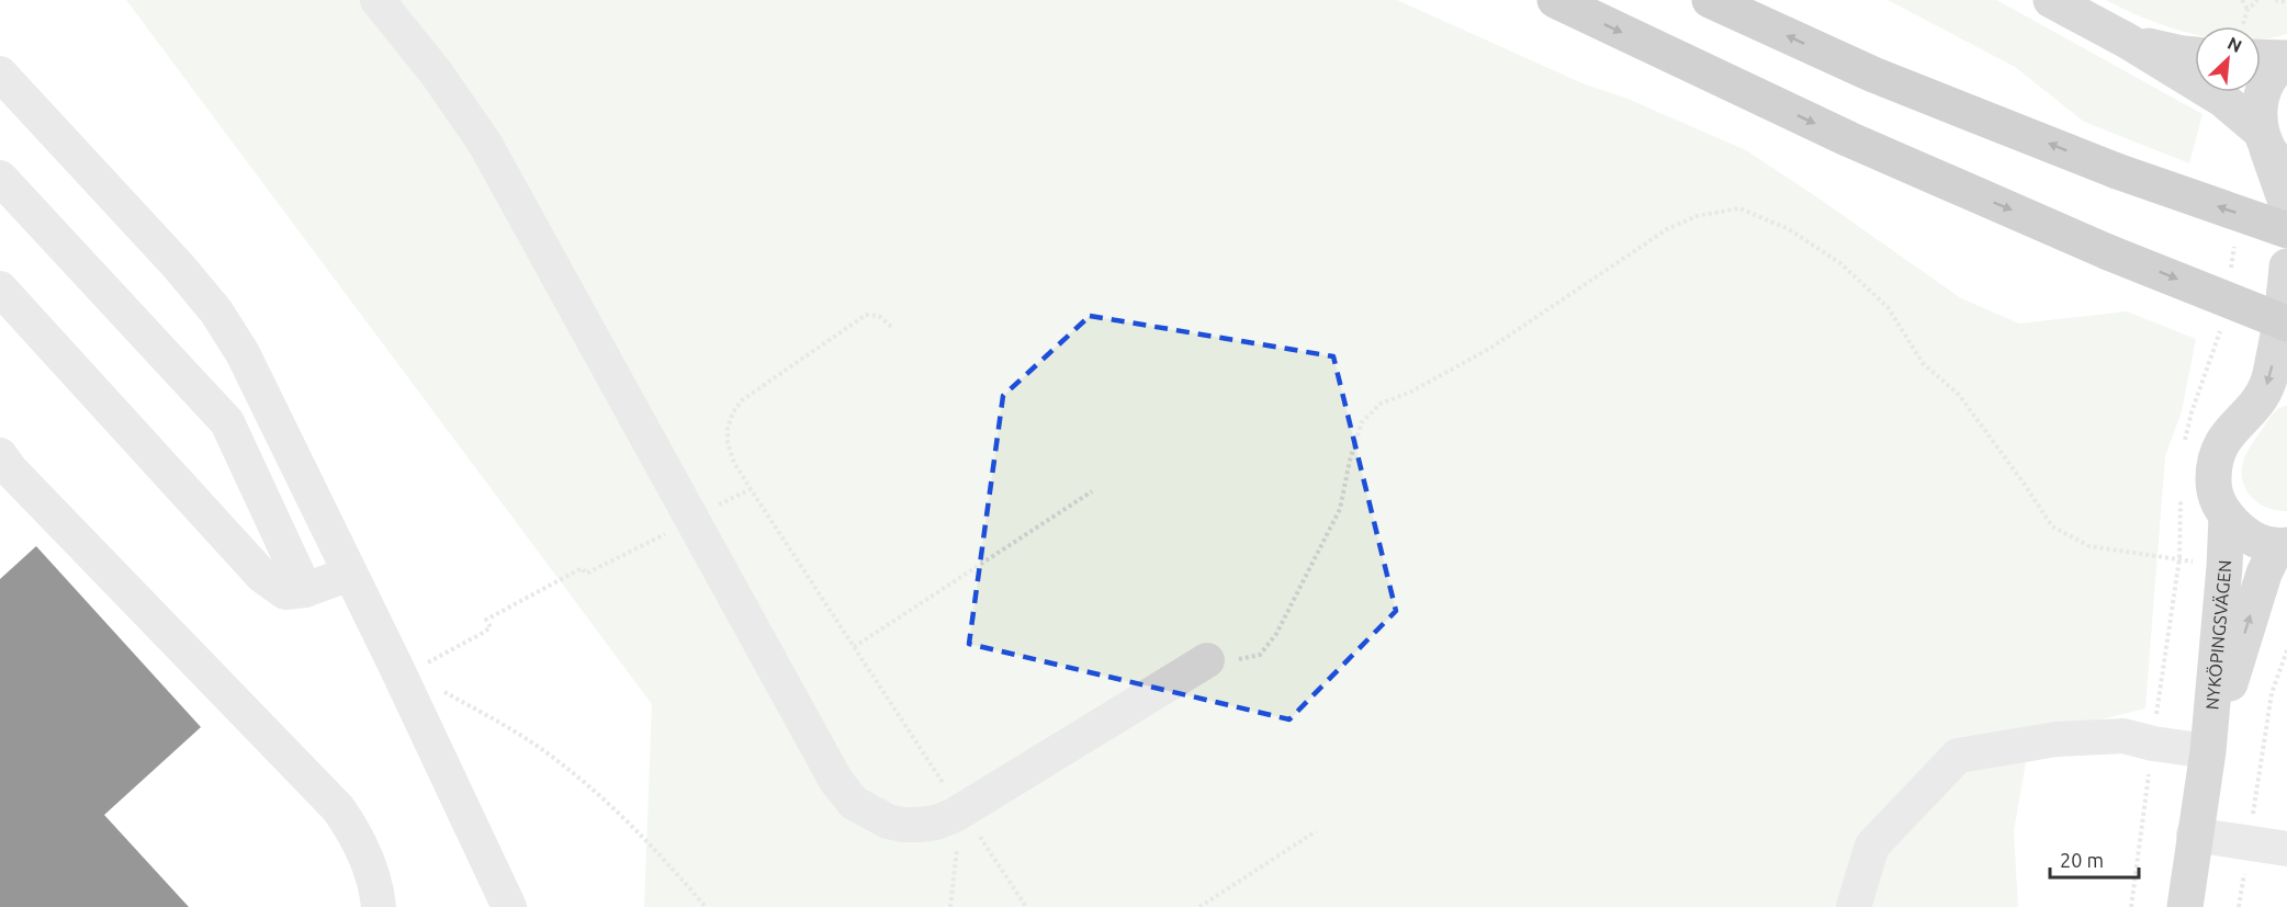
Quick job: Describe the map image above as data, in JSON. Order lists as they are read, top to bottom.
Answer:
{
  "streets": {
    "main road": ["NYKÖPINGSVÄGEN"]
  },
  "scale_bar": "20 m",
  "north": "top right"
}
